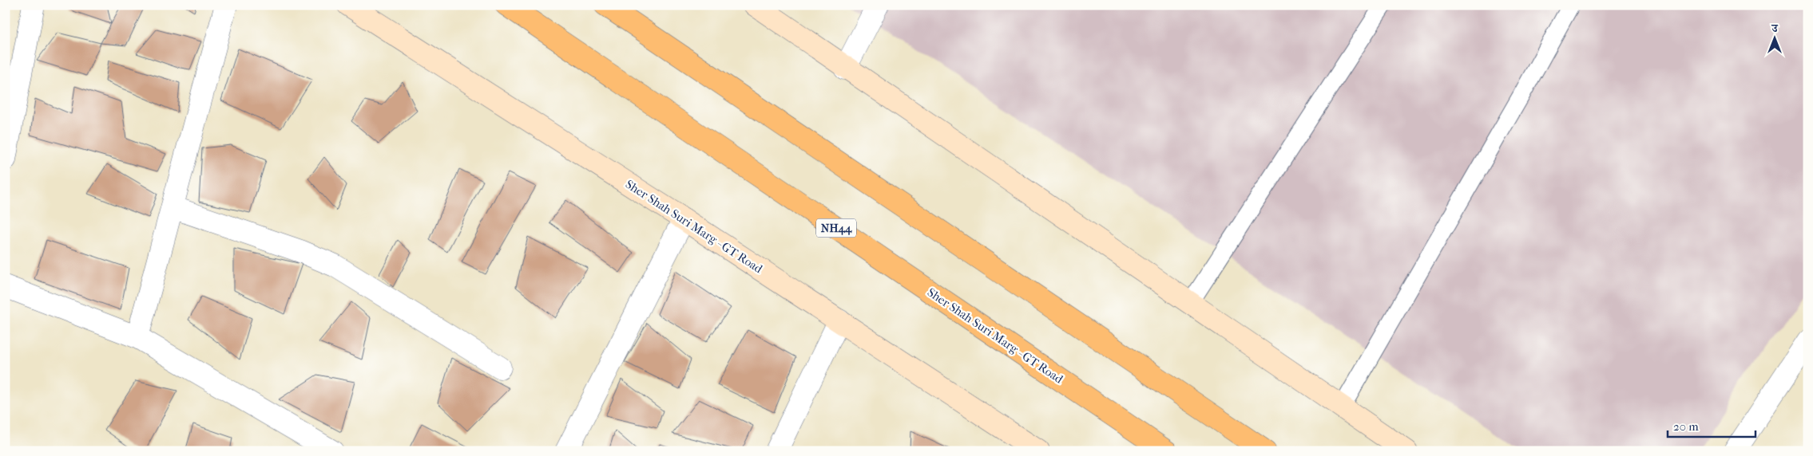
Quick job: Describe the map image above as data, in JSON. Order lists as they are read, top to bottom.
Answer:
{
  "streets": {
    "highway": ["Sher Shah Suri Marg - GT Road", "NH44"]
  },
  "scale_bar": "20 m",
  "north": "top"
}
